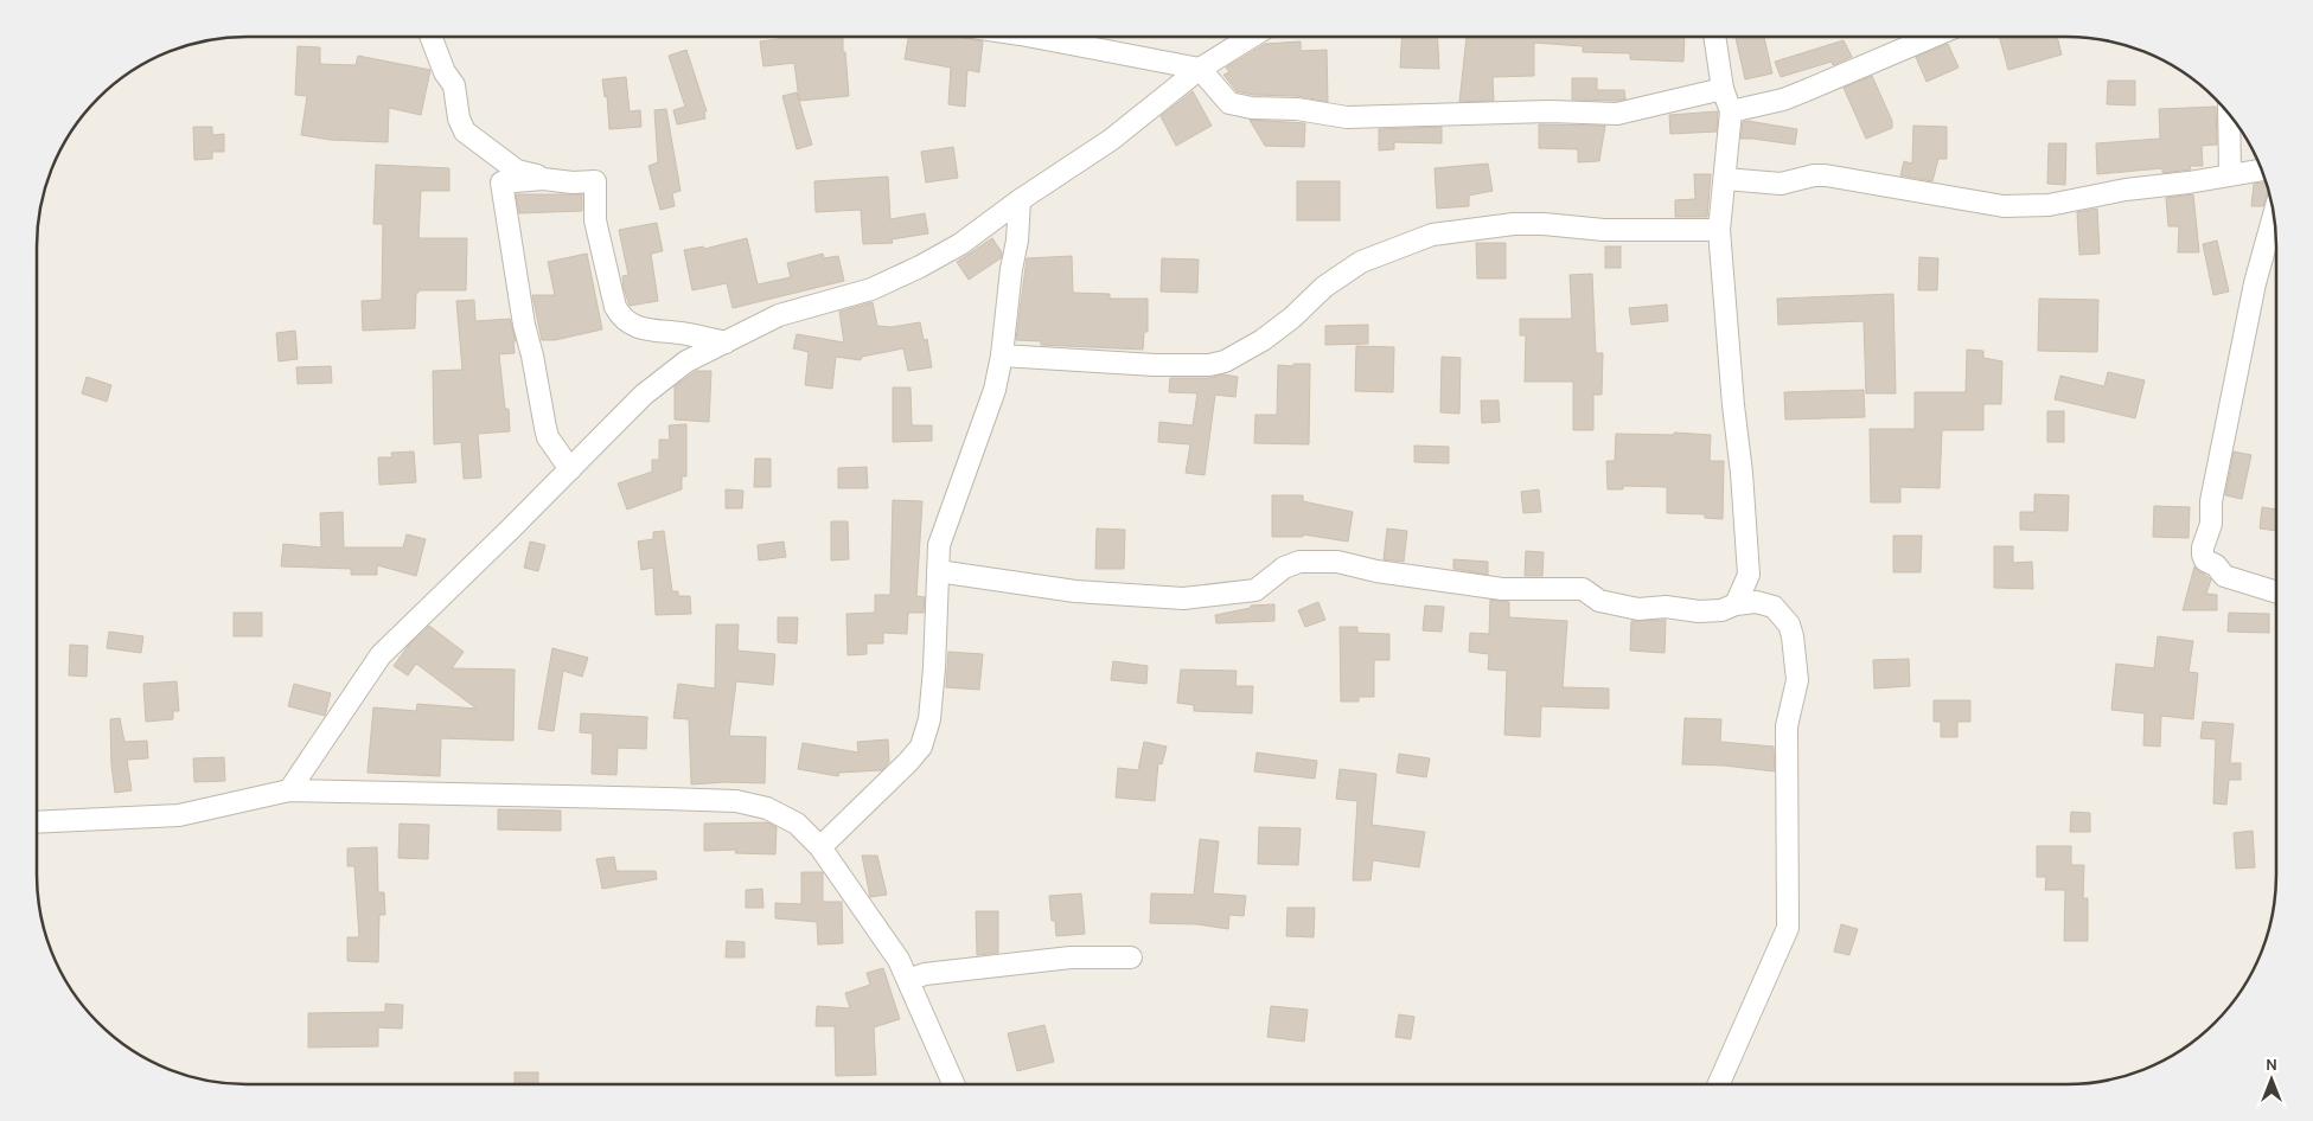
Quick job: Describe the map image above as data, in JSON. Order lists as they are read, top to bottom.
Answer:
{
  "north": "top"
}
